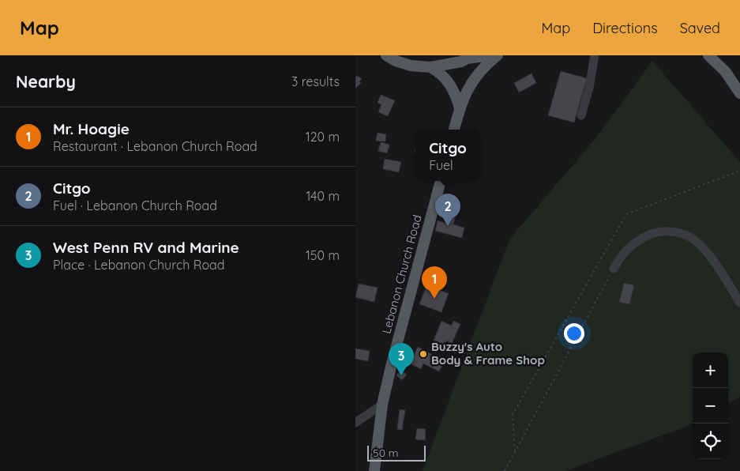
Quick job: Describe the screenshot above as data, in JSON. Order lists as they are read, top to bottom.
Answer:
{
  "streets": {
    "main road": ["Lebanon Church Road"]
  },
  "places": ["Buzzy's Auto Body & Frame Shop"],
  "scale_bar": "50 m",
  "page": {
    "header": "Map",
    "nav": ["Map", "Directions", "Saved"],
    "heading": ["Nearby", "3 results"],
    "list": [
      {
        "mark": "1",
        "name": "Mr. Hoagie",
        "note": "Restaurant · Lebanon Church Road",
        "value": "120 m"
      },
      {
        "mark": "2",
        "name": "Citgo",
        "note": "Fuel · Lebanon Church Road",
        "value": "140 m"
      },
      {
        "mark": "3",
        "name": "West Penn RV and Marine",
        "note": "Place · Lebanon Church Road",
        "value": "150 m"
      }
    ],
    "popup": ["Citgo", "Fuel"],
    "pins": ["2", "1", "3"],
    "map_buttons": ["+", "−"],
    "scale": "50 m"
  }
}
